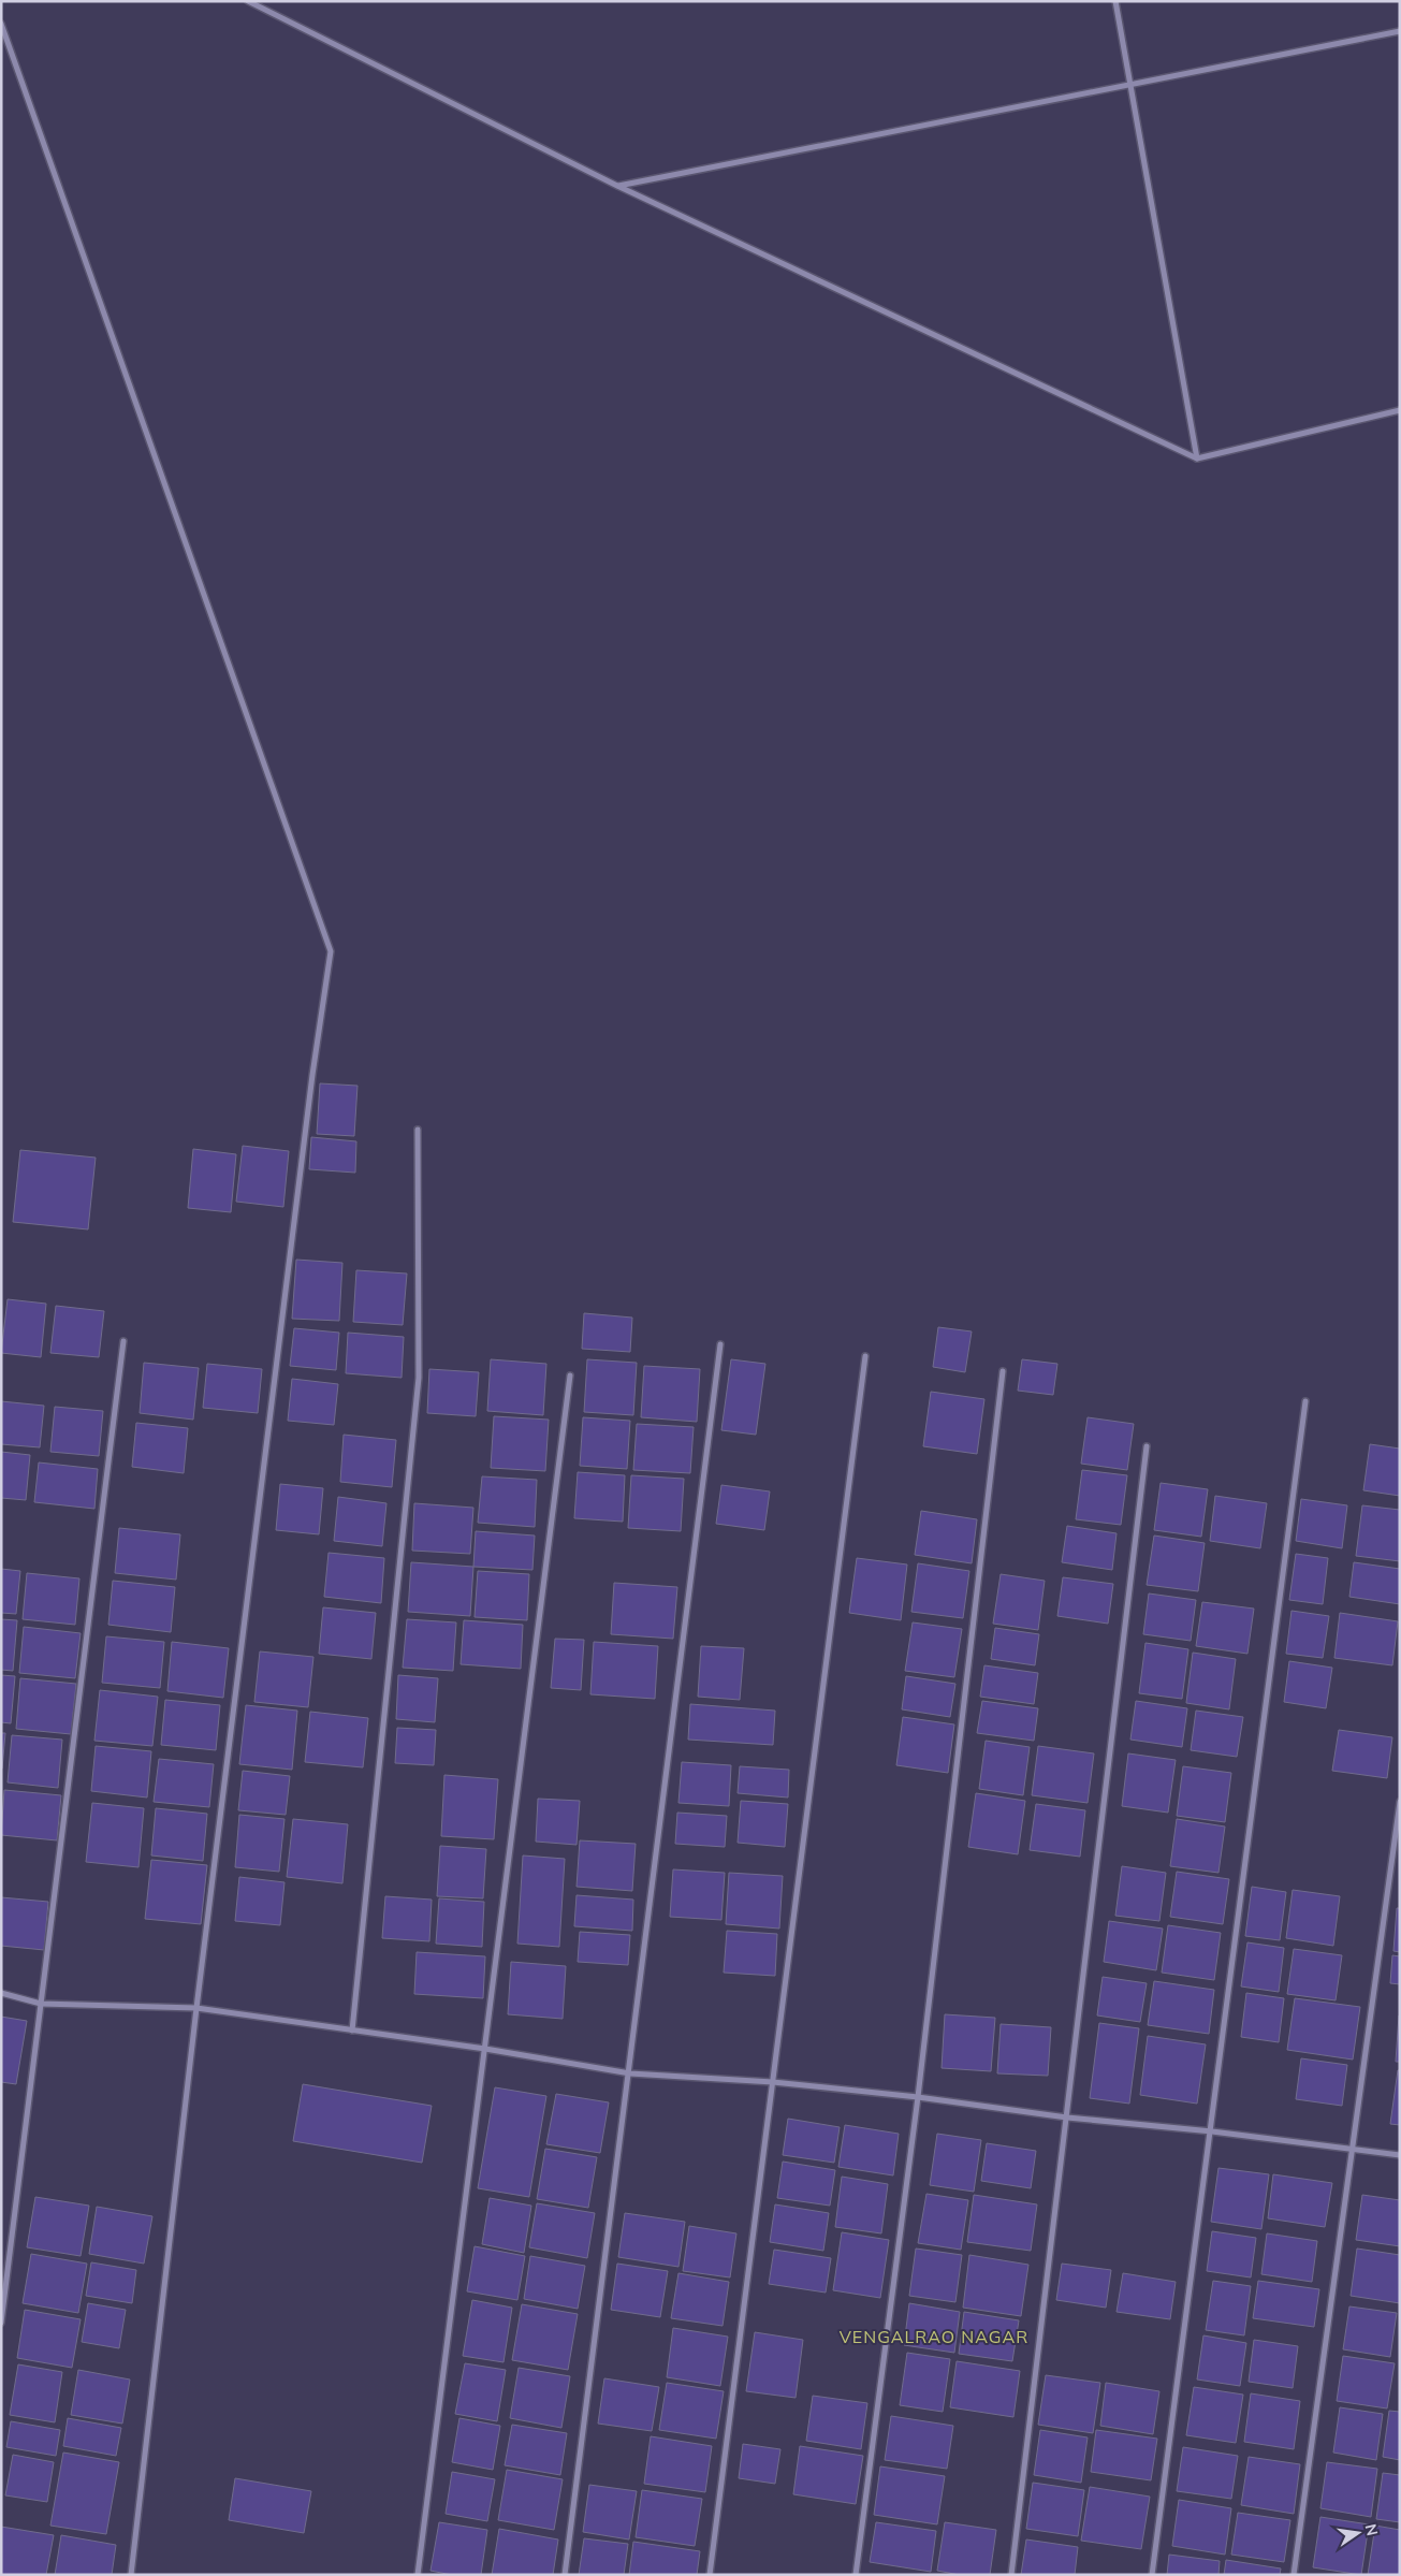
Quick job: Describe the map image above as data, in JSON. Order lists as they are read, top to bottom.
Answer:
{
  "districts": ["VENGALRAO NAGAR"],
  "north": "right"
}
